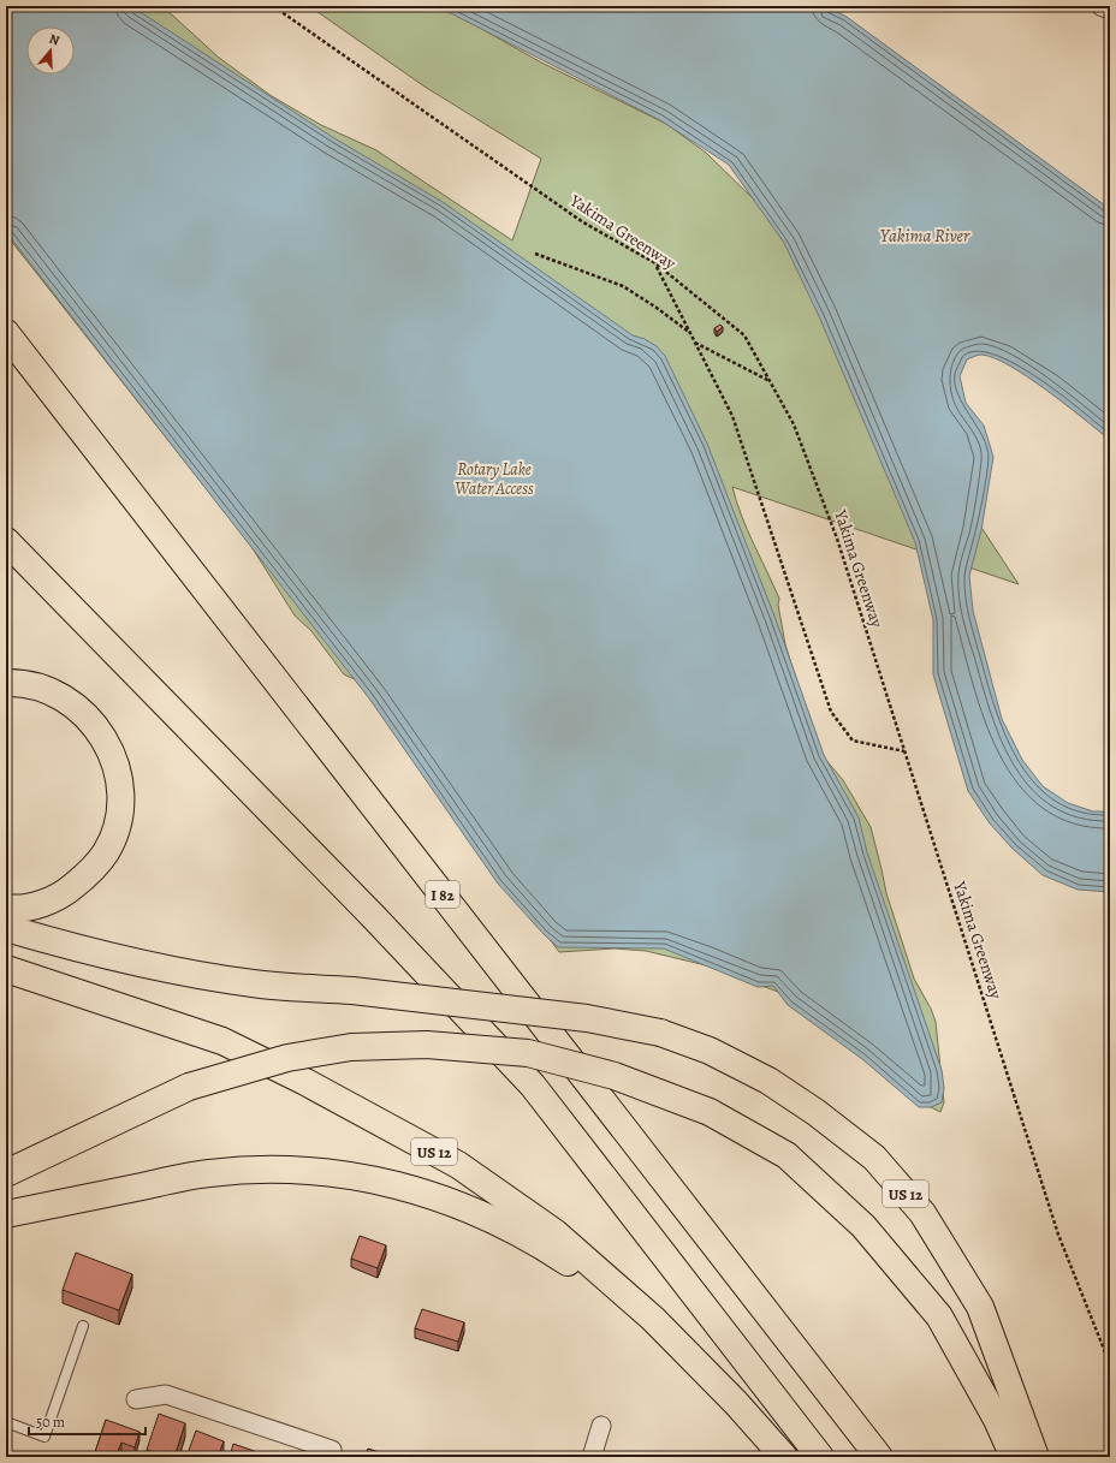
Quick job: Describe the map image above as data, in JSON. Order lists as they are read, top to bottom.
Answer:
{
  "streets": {
    "highway": ["I 82", "US 12"],
    "path": ["Yakima Greenway"]
  },
  "water": ["Yakima River"],
  "parks": ["Rotary Lake Water Access"],
  "scale_bar": "50 m",
  "north": "top"
}
